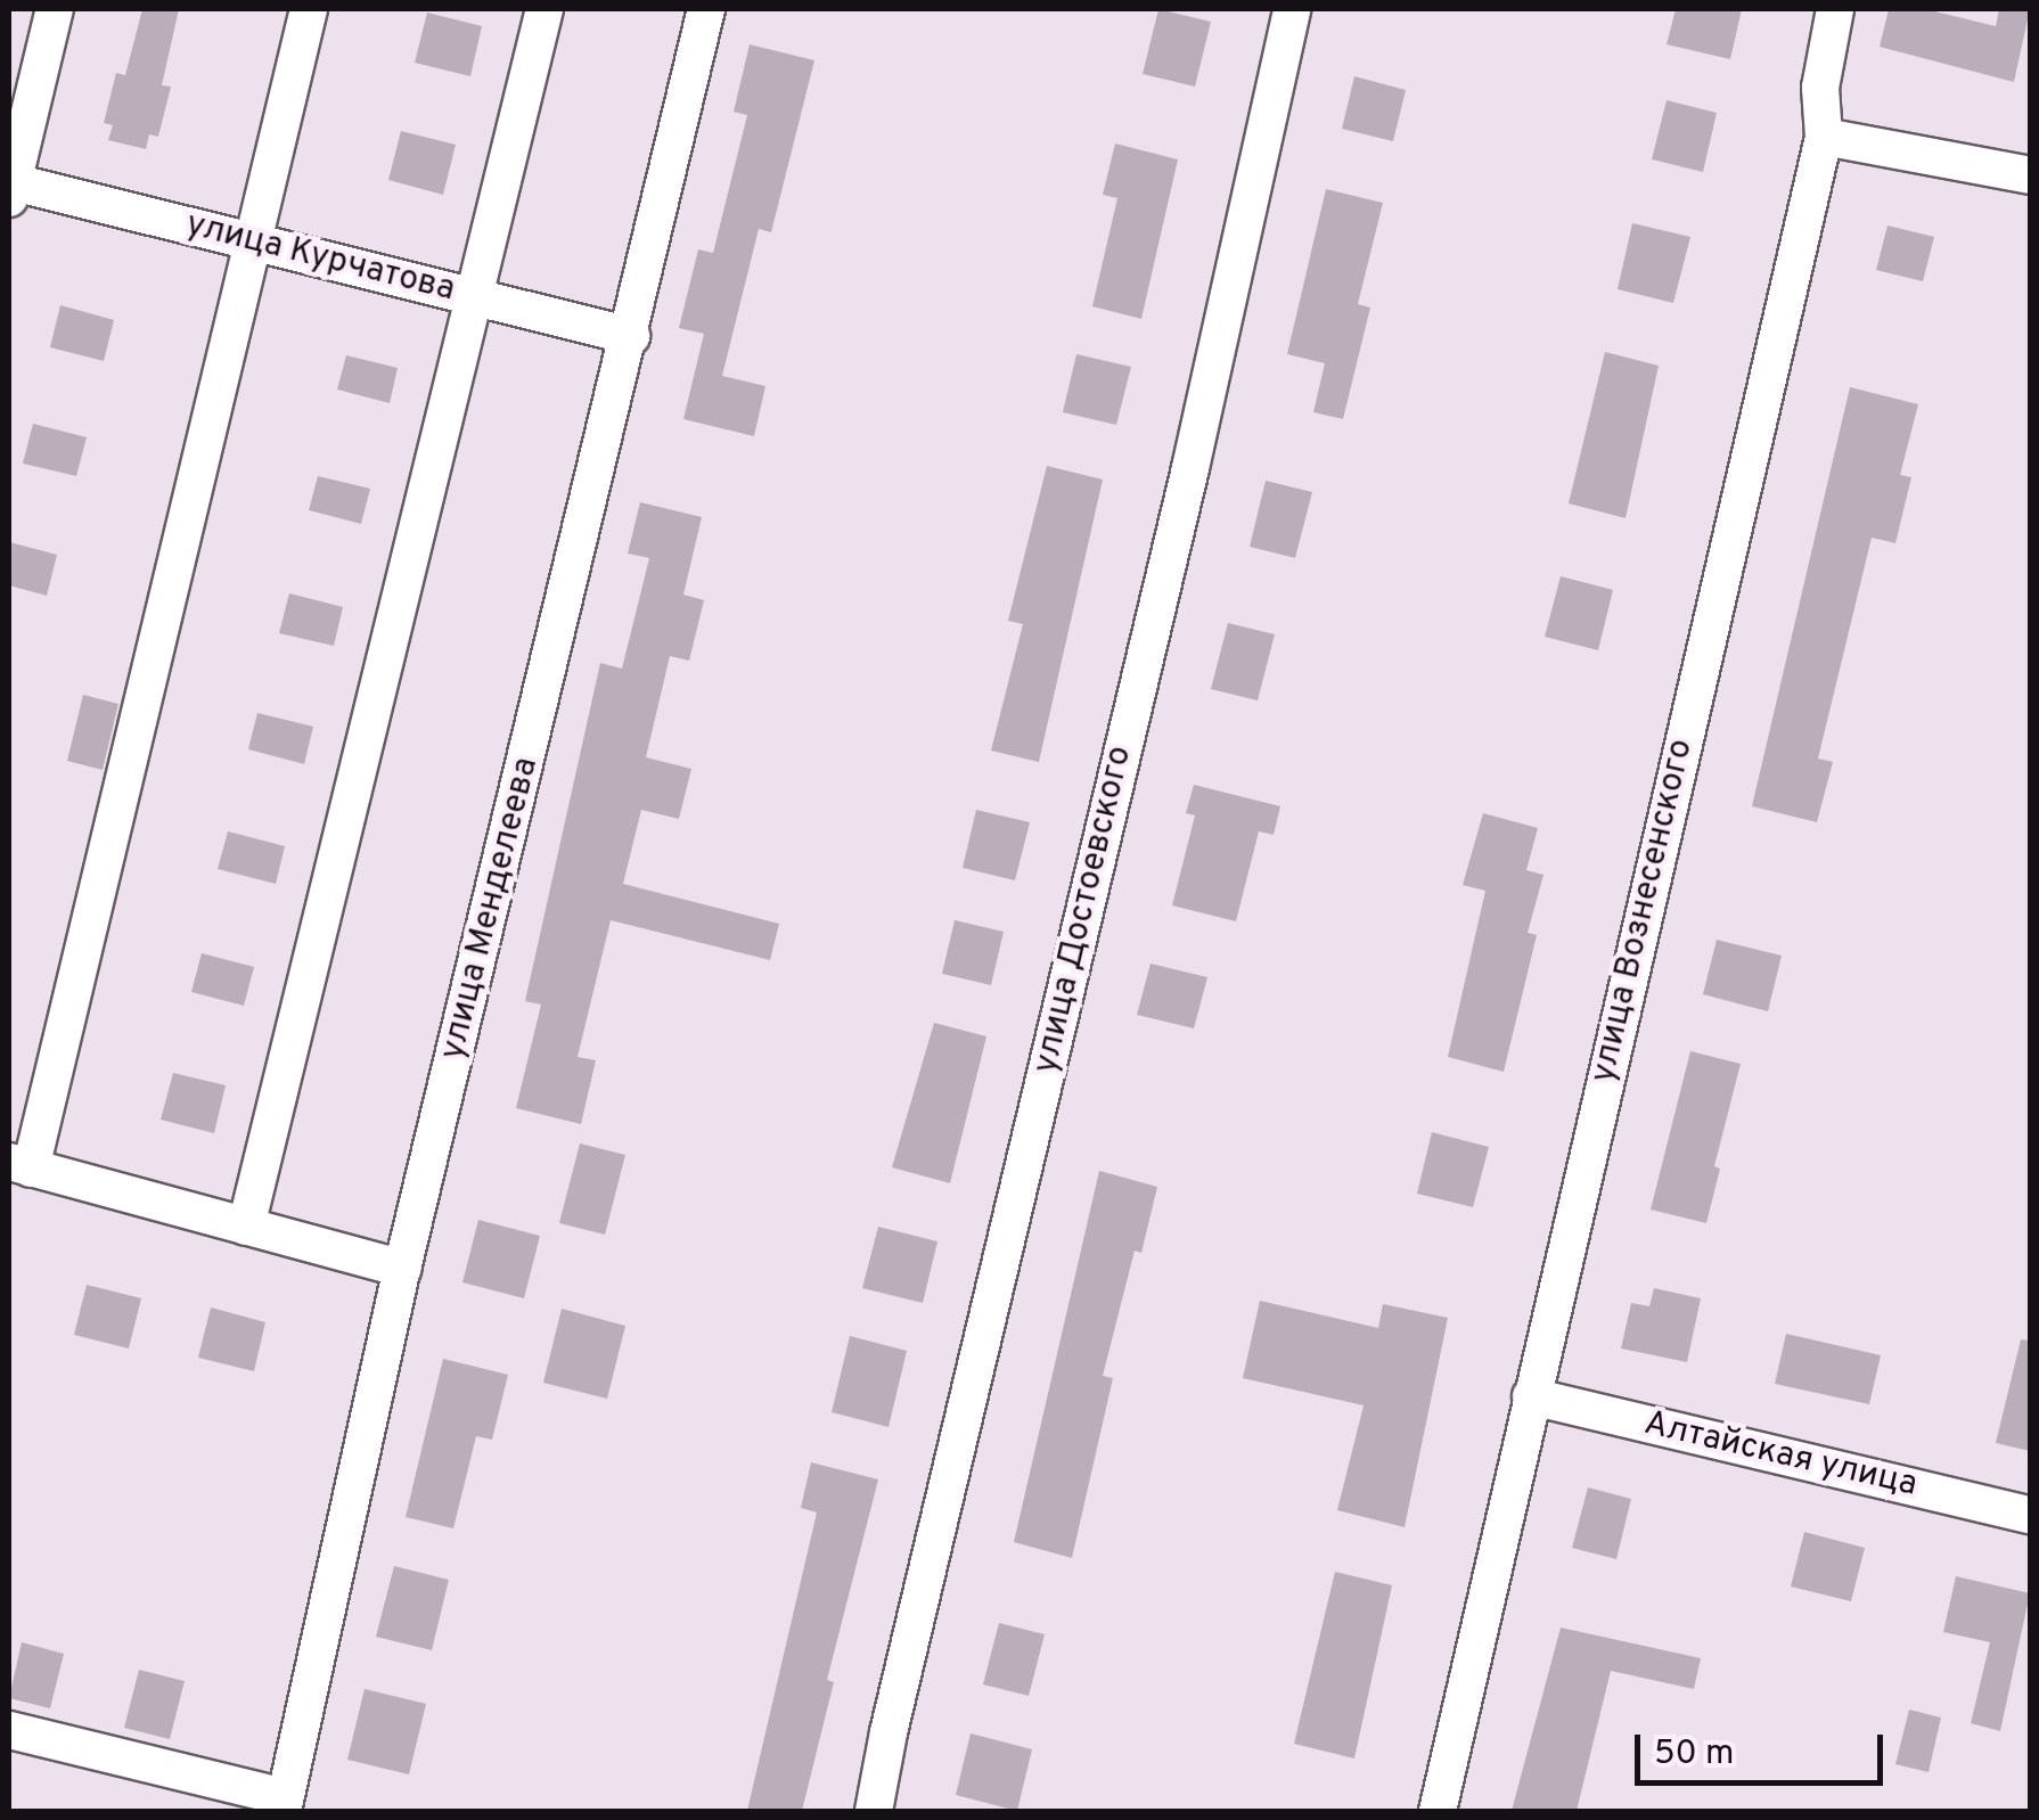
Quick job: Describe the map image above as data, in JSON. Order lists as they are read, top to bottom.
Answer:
{
  "streets": {
    "street": [
      "улица Курчатова",
      "улица Менделеева",
      "улица Достоевского",
      "улица Вознесенского",
      "Алтайская улица"
    ]
  },
  "crossings": [
    ["улица Курчатова", "улица Менделеева"],
    ["улица Вознесенского", "Алтайская улица"]
  ],
  "scale_bar": "50 m"
}
